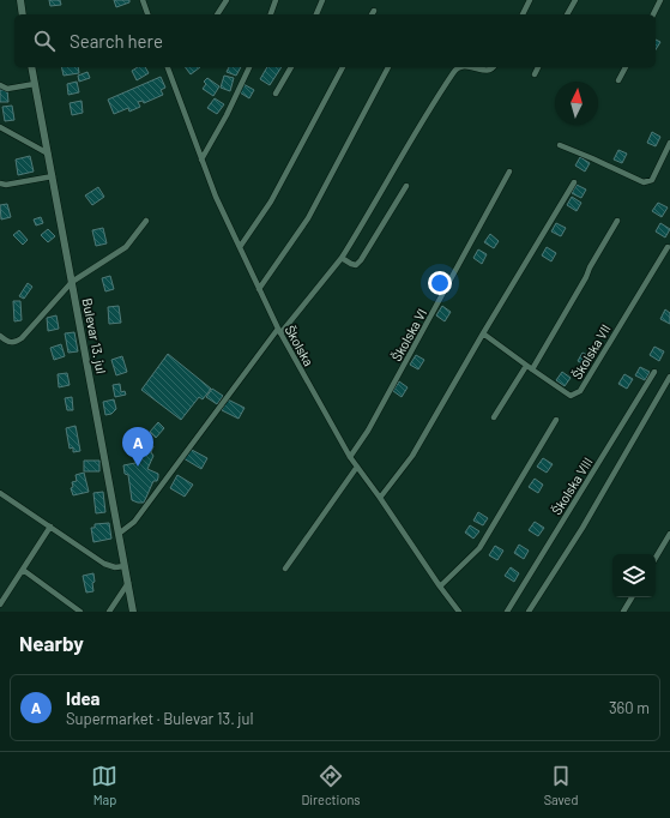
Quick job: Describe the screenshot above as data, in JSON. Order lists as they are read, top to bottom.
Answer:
{
  "streets": {
    "street": [
      "Školska VI",
      "Bulevar 13. jul",
      "Školska",
      "Školska VII",
      "Školska VIII"
    ]
  },
  "crossings": [
    ["Školska VI", "Školska"]
  ],
  "north": "top",
  "page": {
    "search": "Search here",
    "pins": "A",
    "heading": "Nearby",
    "list": [
      {
        "mark": "A",
        "name": "Idea",
        "note": "Supermarket · Bulevar 13. jul",
        "value": "360 m"
      }
    ],
    "nav": ["Map", "Directions", "Saved"]
  }
}
